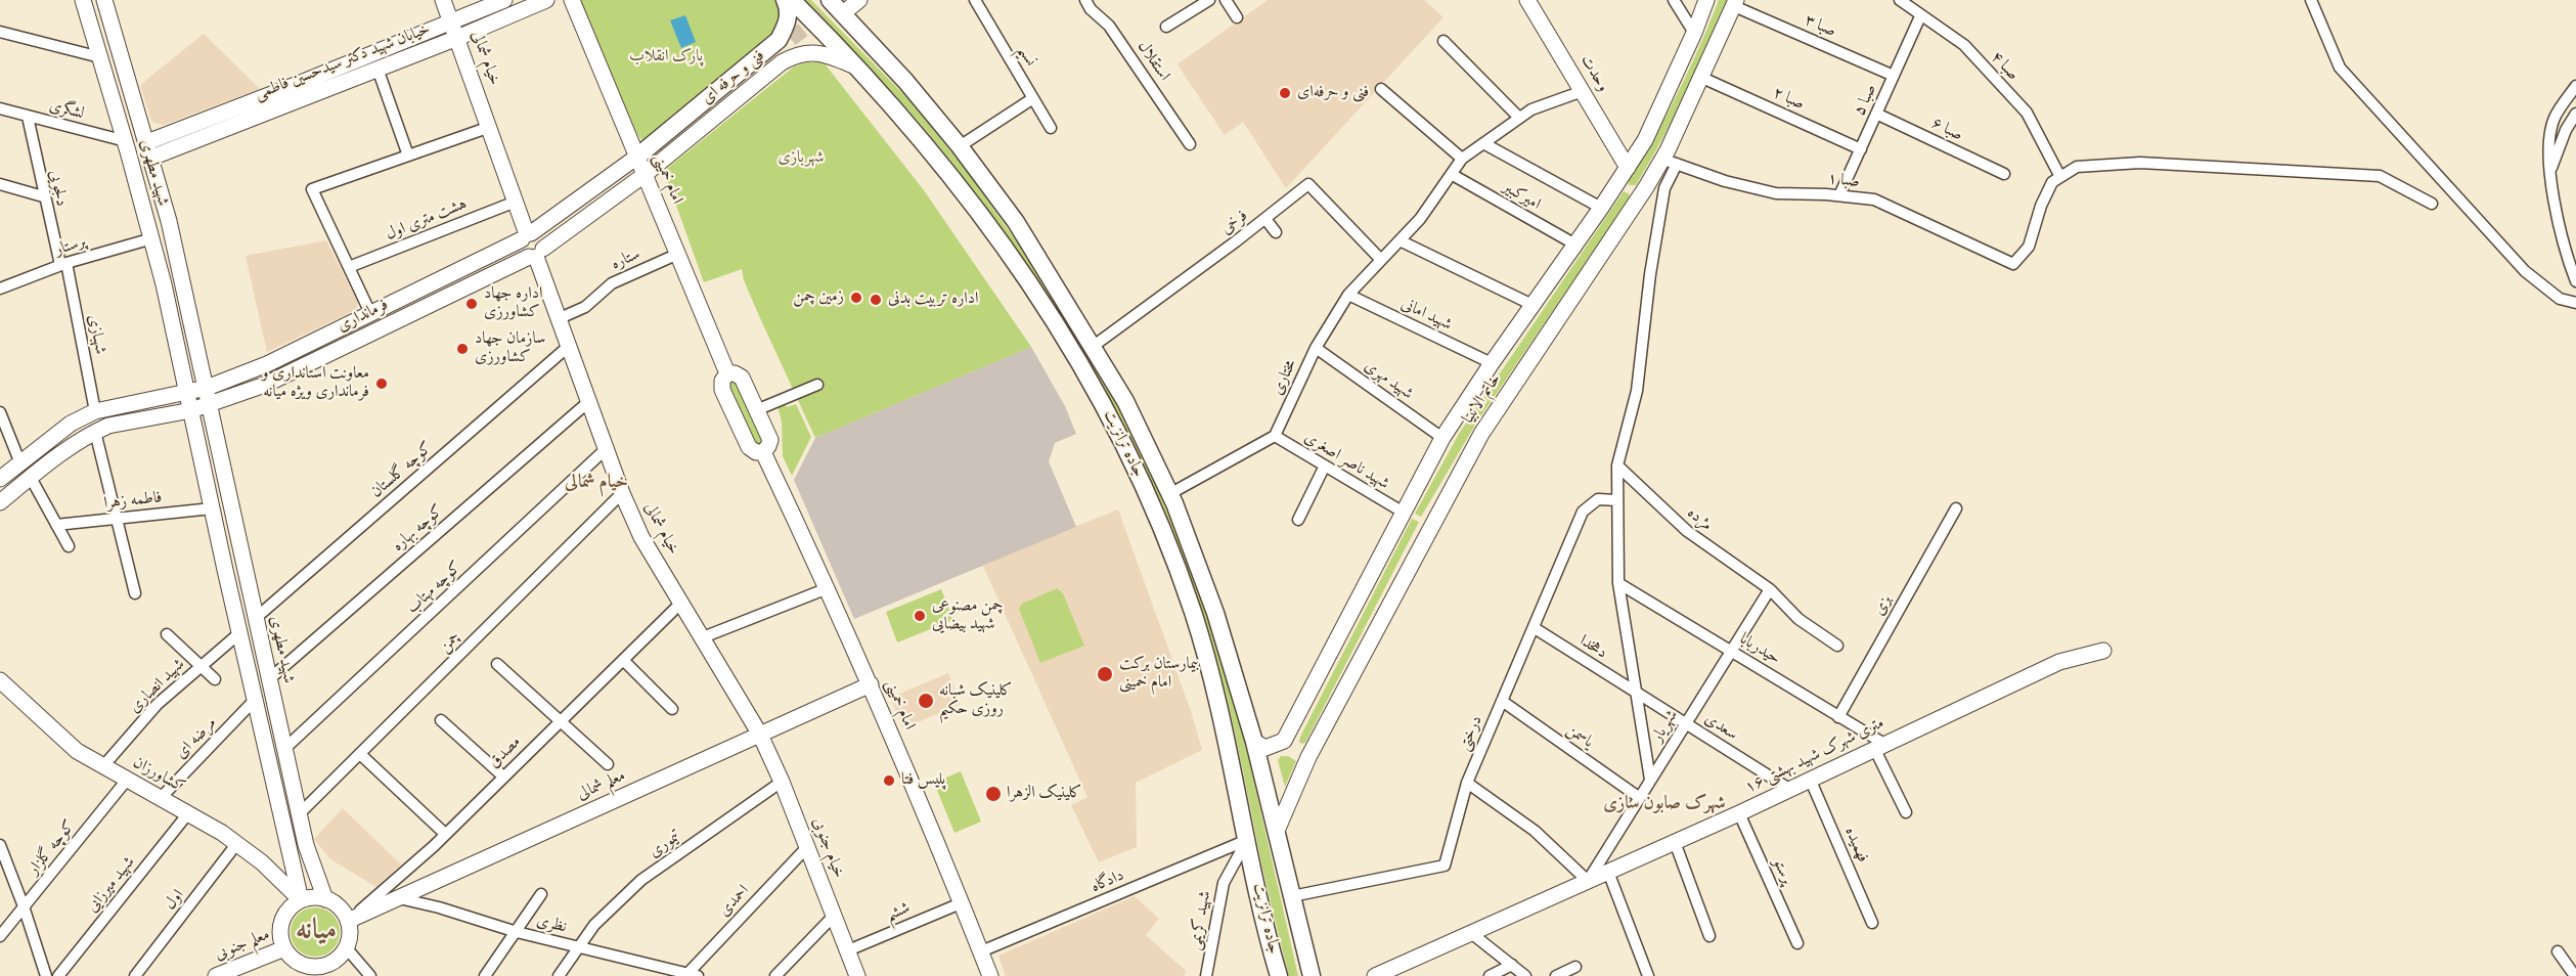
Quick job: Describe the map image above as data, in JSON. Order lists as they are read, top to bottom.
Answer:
{
  "streets": {
    "main road": [
      "خیام شمالی",
      "خیابان شهید دکتر سیدحسین فاطمی",
      "وحدت",
      "فنی و حرفه ای",
      "شهید مطهری",
      "امام خمینی",
      "فرمانداری",
      "خاتم الانبیا",
      "جاده ترانزیت",
      "۱۶ متری شهرک شهيد بهشتی",
      "کشاورزان",
      "معلم شمالی",
      "خیام جنوبی",
      "معلم جنوبی"
    ],
    "street": [
      "صبا ۳",
      "نسيم",
      "استقلال",
      "صبا ۴",
      "صبا ۲",
      "صبا ۵",
      "لشگری",
      "صبا ۶",
      "صبا ۱",
      "دلجویی",
      "امیرکبیر",
      "هشت متری اول",
      "فرخی",
      "پرستار",
      "ستاره",
      "شهید امانی",
      "شهبازی",
      "مختاری",
      "شهید مهری",
      "شهید ناصر اصغری",
      "کوچه گلستان",
      "فاطمه زهرا",
      "مژده",
      "کوچه بهاره",
      "کوچه مهتاب",
      "بزی",
      "چمن",
      "دهخدا",
      "حیدربابا",
      "شهید انصاری",
      "شهریار",
      "سعدی",
      "درختی",
      "یاسمن",
      "مرضه ای",
      "مصدق",
      "تیموری",
      "فهمیده",
      "کوچه گلزار",
      "پرستو",
      "دادگاه",
      "شهید میرزایی",
      "اول",
      "احمدی",
      "ششم",
      "شهید کریمی",
      "نظری"
    ]
  },
  "crossings": [
    ["صبا ۳", "صبا ۵"],
    ["صبا ۳", "خاتم الانبیا"],
    ["خیام شمالی", "خیابان شهید دکتر سیدحسین فاطمی"],
    ["خیام شمالی", "هشت متری اول"],
    ["خیام شمالی", "ستاره"],
    ["خیام شمالی", "فرمانداری"],
    ["خیام شمالی", "کوچه گلستان"],
    ["خیام شمالی", "کوچه بهاره"],
    ["خیام شمالی", "کوچه مهتاب"],
    ["خیام شمالی", "چمن"],
    ["خیام شمالی", "مصدق"],
    ["خیام شمالی", "معلم شمالی"],
    ["خیام شمالی", "خیام جنوبی"],
    ["خیابان شهید دکتر سیدحسین فاطمی", "شهید مطهری"],
    ["صبا ۴", "صبا ۵"],
    ["صبا ۴", "صبا ۱"],
    ["وحدت", "مختاری"],
    ["وحدت", "خاتم الانبیا"],
    ["فنی و حرفه ای", "امام خمینی"],
    ["فنی و حرفه ای", "فرمانداری"],
    ["فنی و حرفه ای", "جاده ترانزیت"],
    ["صبا ۲", "صبا ۵"],
    ["صبا ۲", "خاتم الانبیا"],
    ["صبا ۵", "صبا ۶"],
    ["صبا ۵", "صبا ۱"],
    ["لشگری", "شهید مطهری"],
    ["لشگری", "دلجویی"],
    ["شهید مطهری", "پرستار"],
    ["شهید مطهری", "فرمانداری"],
    ["شهید مطهری", "کوچه گلستان"],
    ["شهید مطهری", "کوچه بهاره"],
    ["شهید مطهری", "کوچه مهتاب"],
    ["شهید مطهری", "چمن"],
    ["شهید مطهری", "مصدق"],
    ["شهید مطهری", "کشاورزان"],
    ["شهید مطهری", "معلم شمالی"],
    ["شهید مطهری", "معلم جنوبی"],
    ["امام خمینی", "ستاره"],
    ["امام خمینی", "فرمانداری"],
    ["امام خمینی", "معلم شمالی"],
    ["امام خمینی", "دادگاه"],
    ["امام خمینی", "ششم"],
    ["صبا ۱", "خاتم الانبیا"],
    ["دلجویی", "پرستار"],
    ["دلجویی", "شهبازی"],
    ["امیرکبیر", "مختاری"],
    ["امیرکبیر", "خاتم الانبیا"],
    ["فرخی", "مختاری"],
    ["فرخی", "جاده ترانزیت"],
    ["پرستار", "شهبازی"],
    ["شهید امانی", "مختاری"],
    ["شهید امانی", "خاتم الانبیا"],
    ["مختاری", "شهید مهری"],
    ["مختاری", "شهید ناصر اصغری"],
    ["شهید مهری", "خاتم الانبیا"],
    ["خاتم الانبیا", "جاده ترانزیت"],
    ["خاتم الانبیا", "شهید ناصر اصغری"],
    ["جاده ترانزیت", "درختی"],
    ["جاده ترانزیت", "دادگاه"],
    ["جاده ترانزیت", "شهید کریمی"],
    ["مژده", "شهریار"],
    ["بزی", "حیدربابا"],
    ["دهخدا", "سعدی"],
    ["دهخدا", "درختی"],
    ["حیدربابا", "شهریار"],
    ["حیدربابا", "۱۶ متری شهرک شهيد بهشتی"],
    ["شهید انصاری", "کشاورزان"],
    ["شهریار", "سعدی"],
    ["شهریار", "یاسمن"],
    ["شهریار", "۱۶ متری شهرک شهيد بهشتی"],
    ["سعدی", "۱۶ متری شهرک شهيد بهشتی"],
    ["درختی", "یاسمن"],
    ["مرضه ای", "کشاورزان"],
    ["مصدق", "کشاورزان"],
    ["مصدق", "معلم شمالی"],
    ["مصدق", "معلم جنوبی"],
    ["۱۶ متری شهرک شهيد بهشتی", "فهمیده"],
    ["۱۶ متری شهرک شهيد بهشتی", "پرستو"],
    ["کشاورزان", "معلم شمالی"],
    ["کشاورزان", "کوچه گلزار"],
    ["کشاورزان", "شهید میرزایی"],
    ["کشاورزان", "اول"],
    ["کشاورزان", "معلم جنوبی"],
    ["معلم شمالی", "خیام جنوبی"],
    ["معلم شمالی", "نظری"],
    ["معلم شمالی", "معلم جنوبی"],
    ["تیموری", "خیام جنوبی"],
    ["تیموری", "نظری"],
    ["خیام جنوبی", "احمدی"],
    ["خیام جنوبی", "ششم"],
    ["دادگاه", "شهید کریمی"],
    ["احمدی", "نظری"]
  ],
  "districts": ["خیام شمالی", "شهرک صابون سازی", "میانه"],
  "parks": ["پارک انقلاب", "شهربازی"],
  "places": [
    "فنی و حرفه‌ای",
    "زمین چمن",
    "اداره تربیت بدنی",
    "اداره جهاد کشاورزی",
    "سازمان جهاد کشاورزی",
    "معاونت استانداری و فرمانداری ویژه میانه",
    "چمن مصنوعی شهید بیضایی",
    "بیمارستان برکت امام خمینی",
    "کلینیک شبانه روزی حکیم",
    "پلیس فتا",
    "کلینیک الزهرا"
  ]
}
